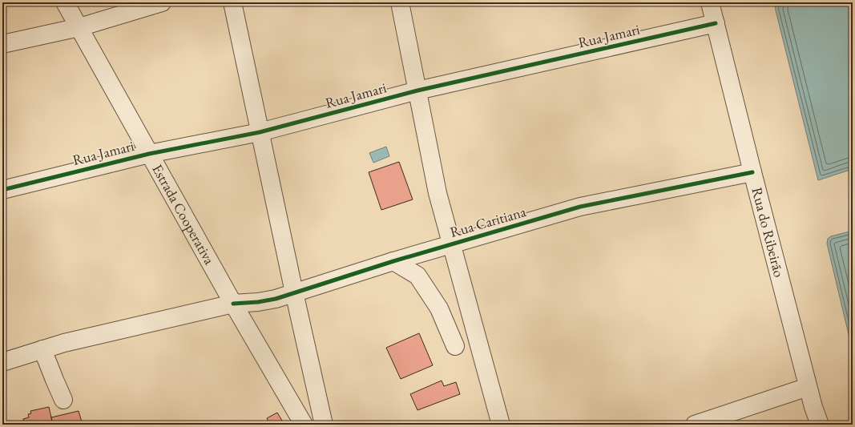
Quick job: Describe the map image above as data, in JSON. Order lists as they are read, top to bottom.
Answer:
{
  "streets": {
    "street": [
      "Rua Jamari",
      "Estrada Cooperativa",
      "Rua Caritiana",
      "Rua do Ribeirão"
    ]
  },
  "crossings": [
    ["Rua Jamari", "Estrada Cooperativa"],
    ["Rua Jamari", "Rua do Ribeirão"],
    ["Estrada Cooperativa", "Rua Caritiana"],
    ["Rua Caritiana", "Rua do Ribeirão"]
  ]
}
